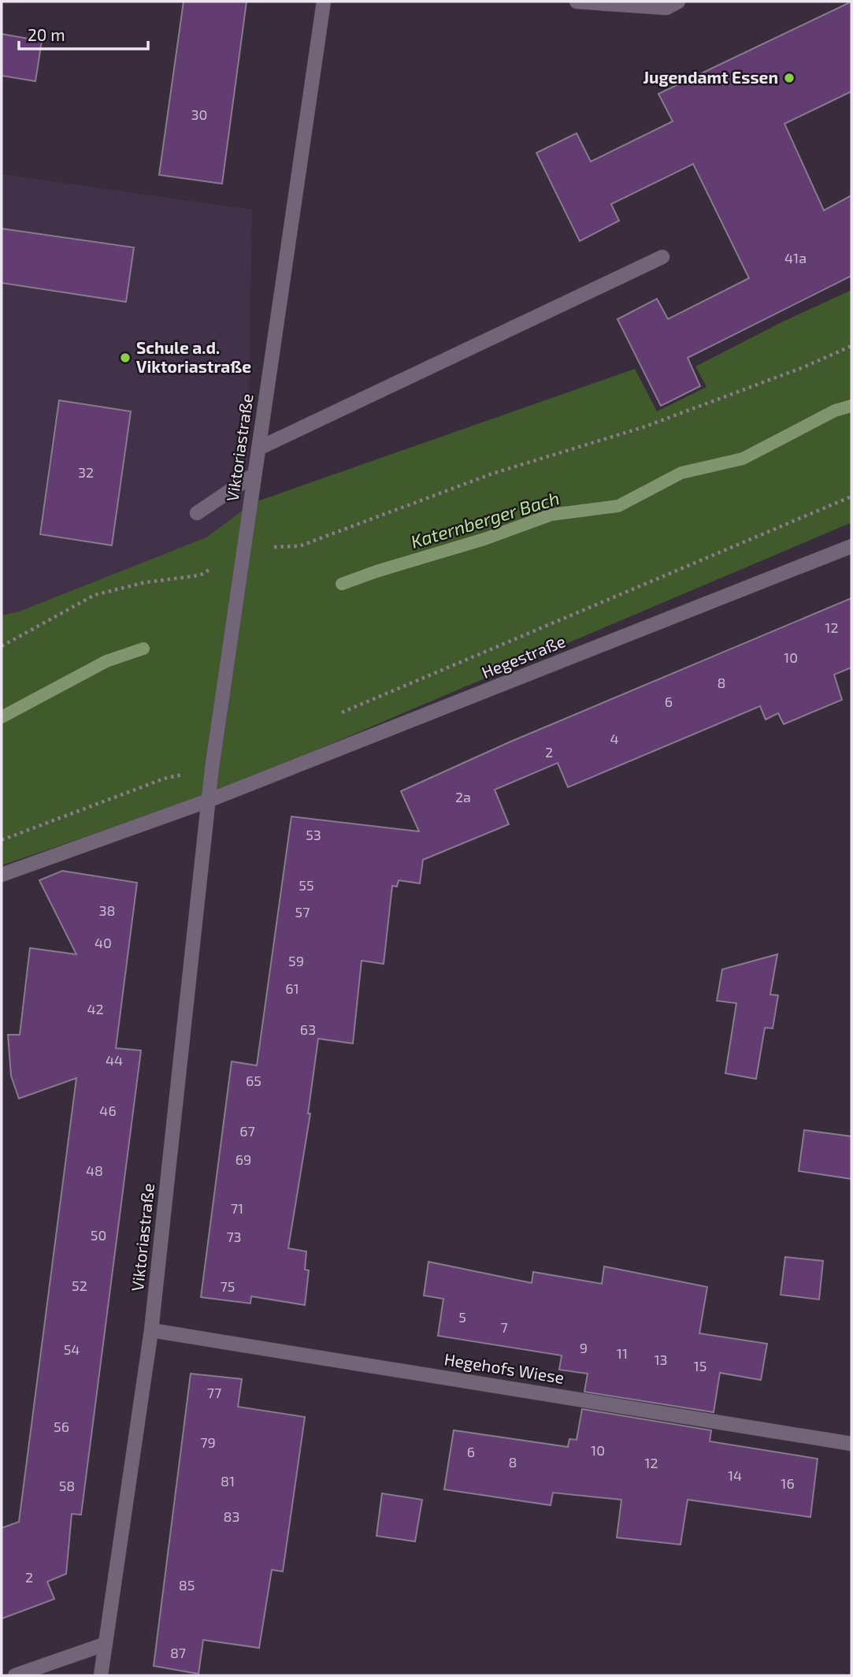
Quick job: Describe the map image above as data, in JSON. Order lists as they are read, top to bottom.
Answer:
{
  "streets": {
    "street": ["Viktoriastraße", "Hegestraße", "Hegehofs Wiese"]
  },
  "crossings": [
    ["Viktoriastraße", "Hegestraße"],
    ["Viktoriastraße", "Hegehofs Wiese"]
  ],
  "water": ["Katernberger Bach"],
  "places": ["Jugendamt Essen", "Schule a.d. Viktoriastraße"],
  "house_numbers": [
    "30",
    "41a",
    "32",
    "12",
    "10",
    "8",
    "6",
    "4",
    "2",
    "2a",
    "53",
    "55",
    "38",
    "57",
    "40",
    "59",
    "61",
    "42",
    "63",
    "44",
    "65",
    "46",
    "67",
    "69",
    "48",
    "71",
    "50",
    "73",
    "52",
    "75",
    "5",
    "7",
    "9",
    "54",
    "11",
    "13",
    "15",
    "77",
    "56",
    "79",
    "10",
    "6",
    "8",
    "12",
    "14",
    "81",
    "16",
    "58",
    "83",
    "2",
    "85",
    "87"
  ],
  "scale_bar": "20 m"
}
